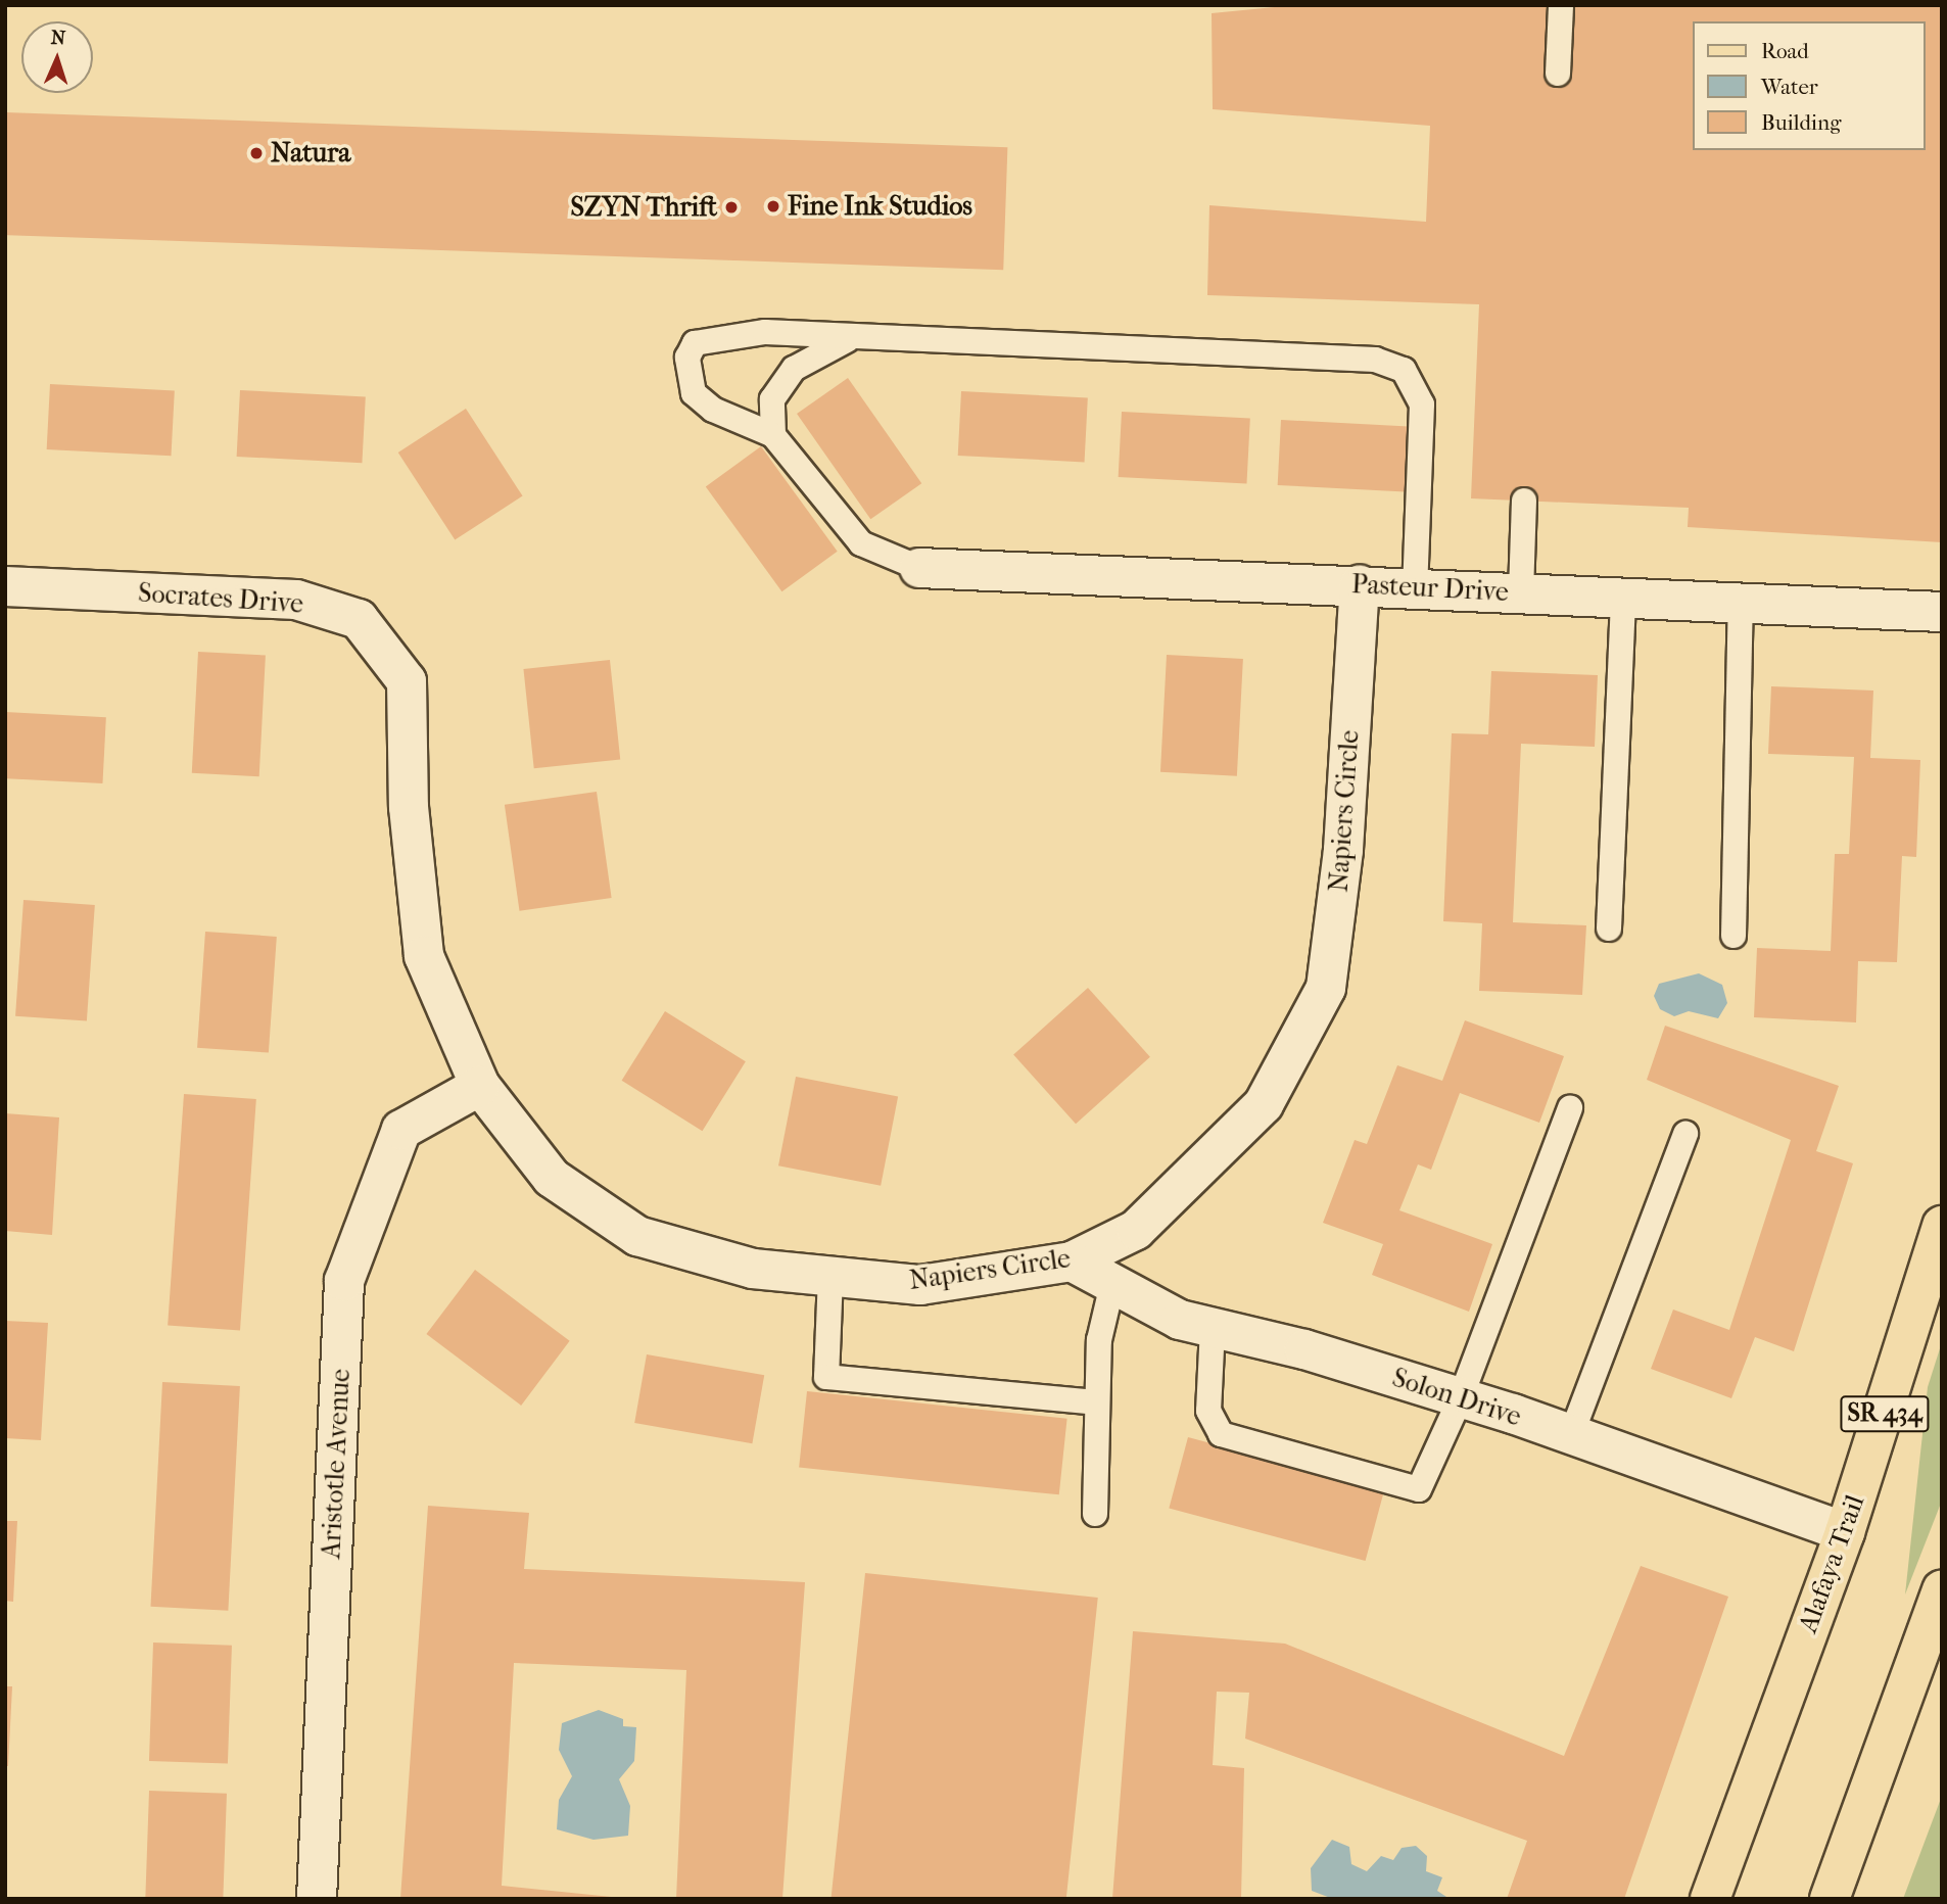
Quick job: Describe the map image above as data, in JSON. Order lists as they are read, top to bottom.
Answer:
{
  "streets": {
    "main road": ["SR 434", "Alafaya Trail"],
    "street": [
      "Pasteur Drive",
      "Socrates Drive",
      "Napiers Circle",
      "Solon Drive",
      "Aristotle Avenue"
    ]
  },
  "crossings": [
    ["Pasteur Drive", "Napiers Circle"],
    ["Socrates Drive", "Napiers Circle"],
    ["Napiers Circle", "Solon Drive"],
    ["Napiers Circle", "Aristotle Avenue"],
    ["Solon Drive", "Alafaya Trail"]
  ],
  "places": ["Natura", "Fine Ink Studios", "SZYN Thrift"],
  "legend": ["Road", "Water", "Building"],
  "north": "top"
}
